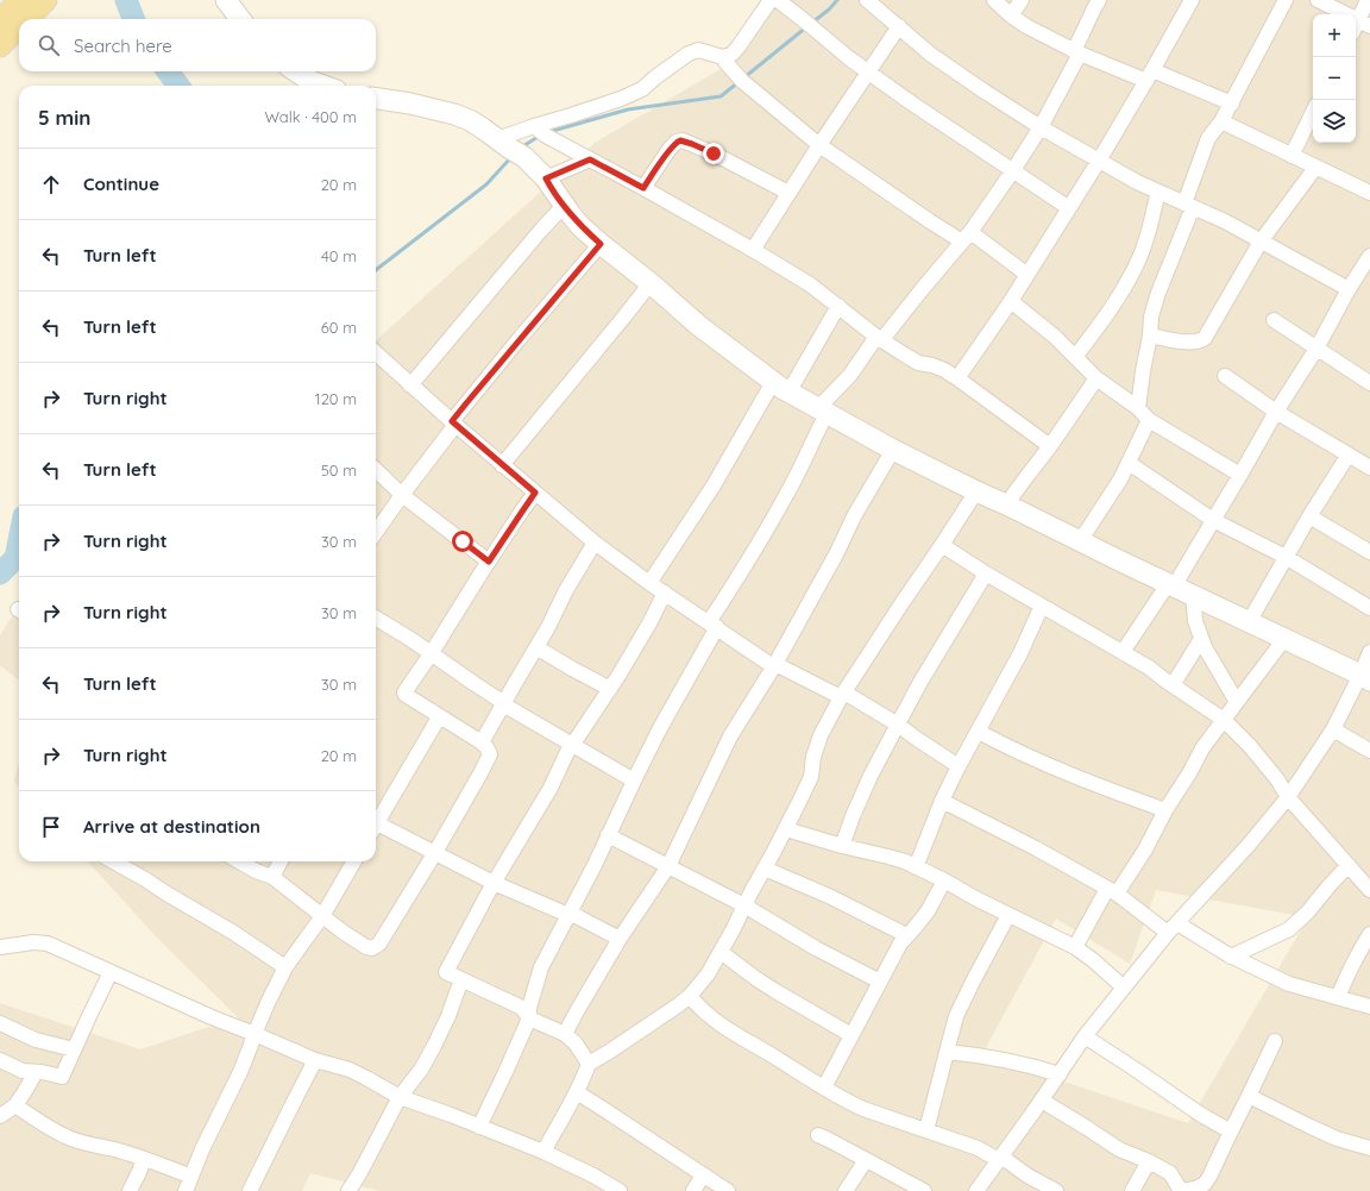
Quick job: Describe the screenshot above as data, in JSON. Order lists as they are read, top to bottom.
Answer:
{
  "page": {
    "map_buttons": ["+", "−"],
    "search": "Search here",
    "heading": ["5 min", "Walk · 400 m"],
    "list": [
      ["Continue", "20 m"],
      ["Turn left", "40 m"],
      ["Turn left", "60 m"],
      ["Turn right", "120 m"],
      ["Turn left", "50 m"],
      ["Turn right", "30 m"],
      ["Turn right", "30 m"],
      ["Turn left", "30 m"],
      ["Turn right", "20 m"],
      "Arrive at destination"
    ]
  }
}
